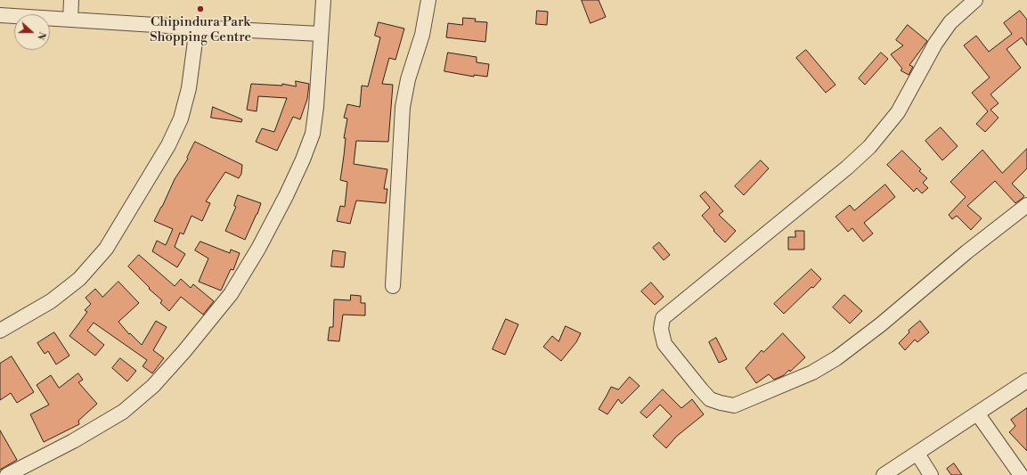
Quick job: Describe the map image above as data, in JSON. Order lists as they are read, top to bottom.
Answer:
{
  "places": ["Chipindura Park Shopping Centre"],
  "north": "right"
}
